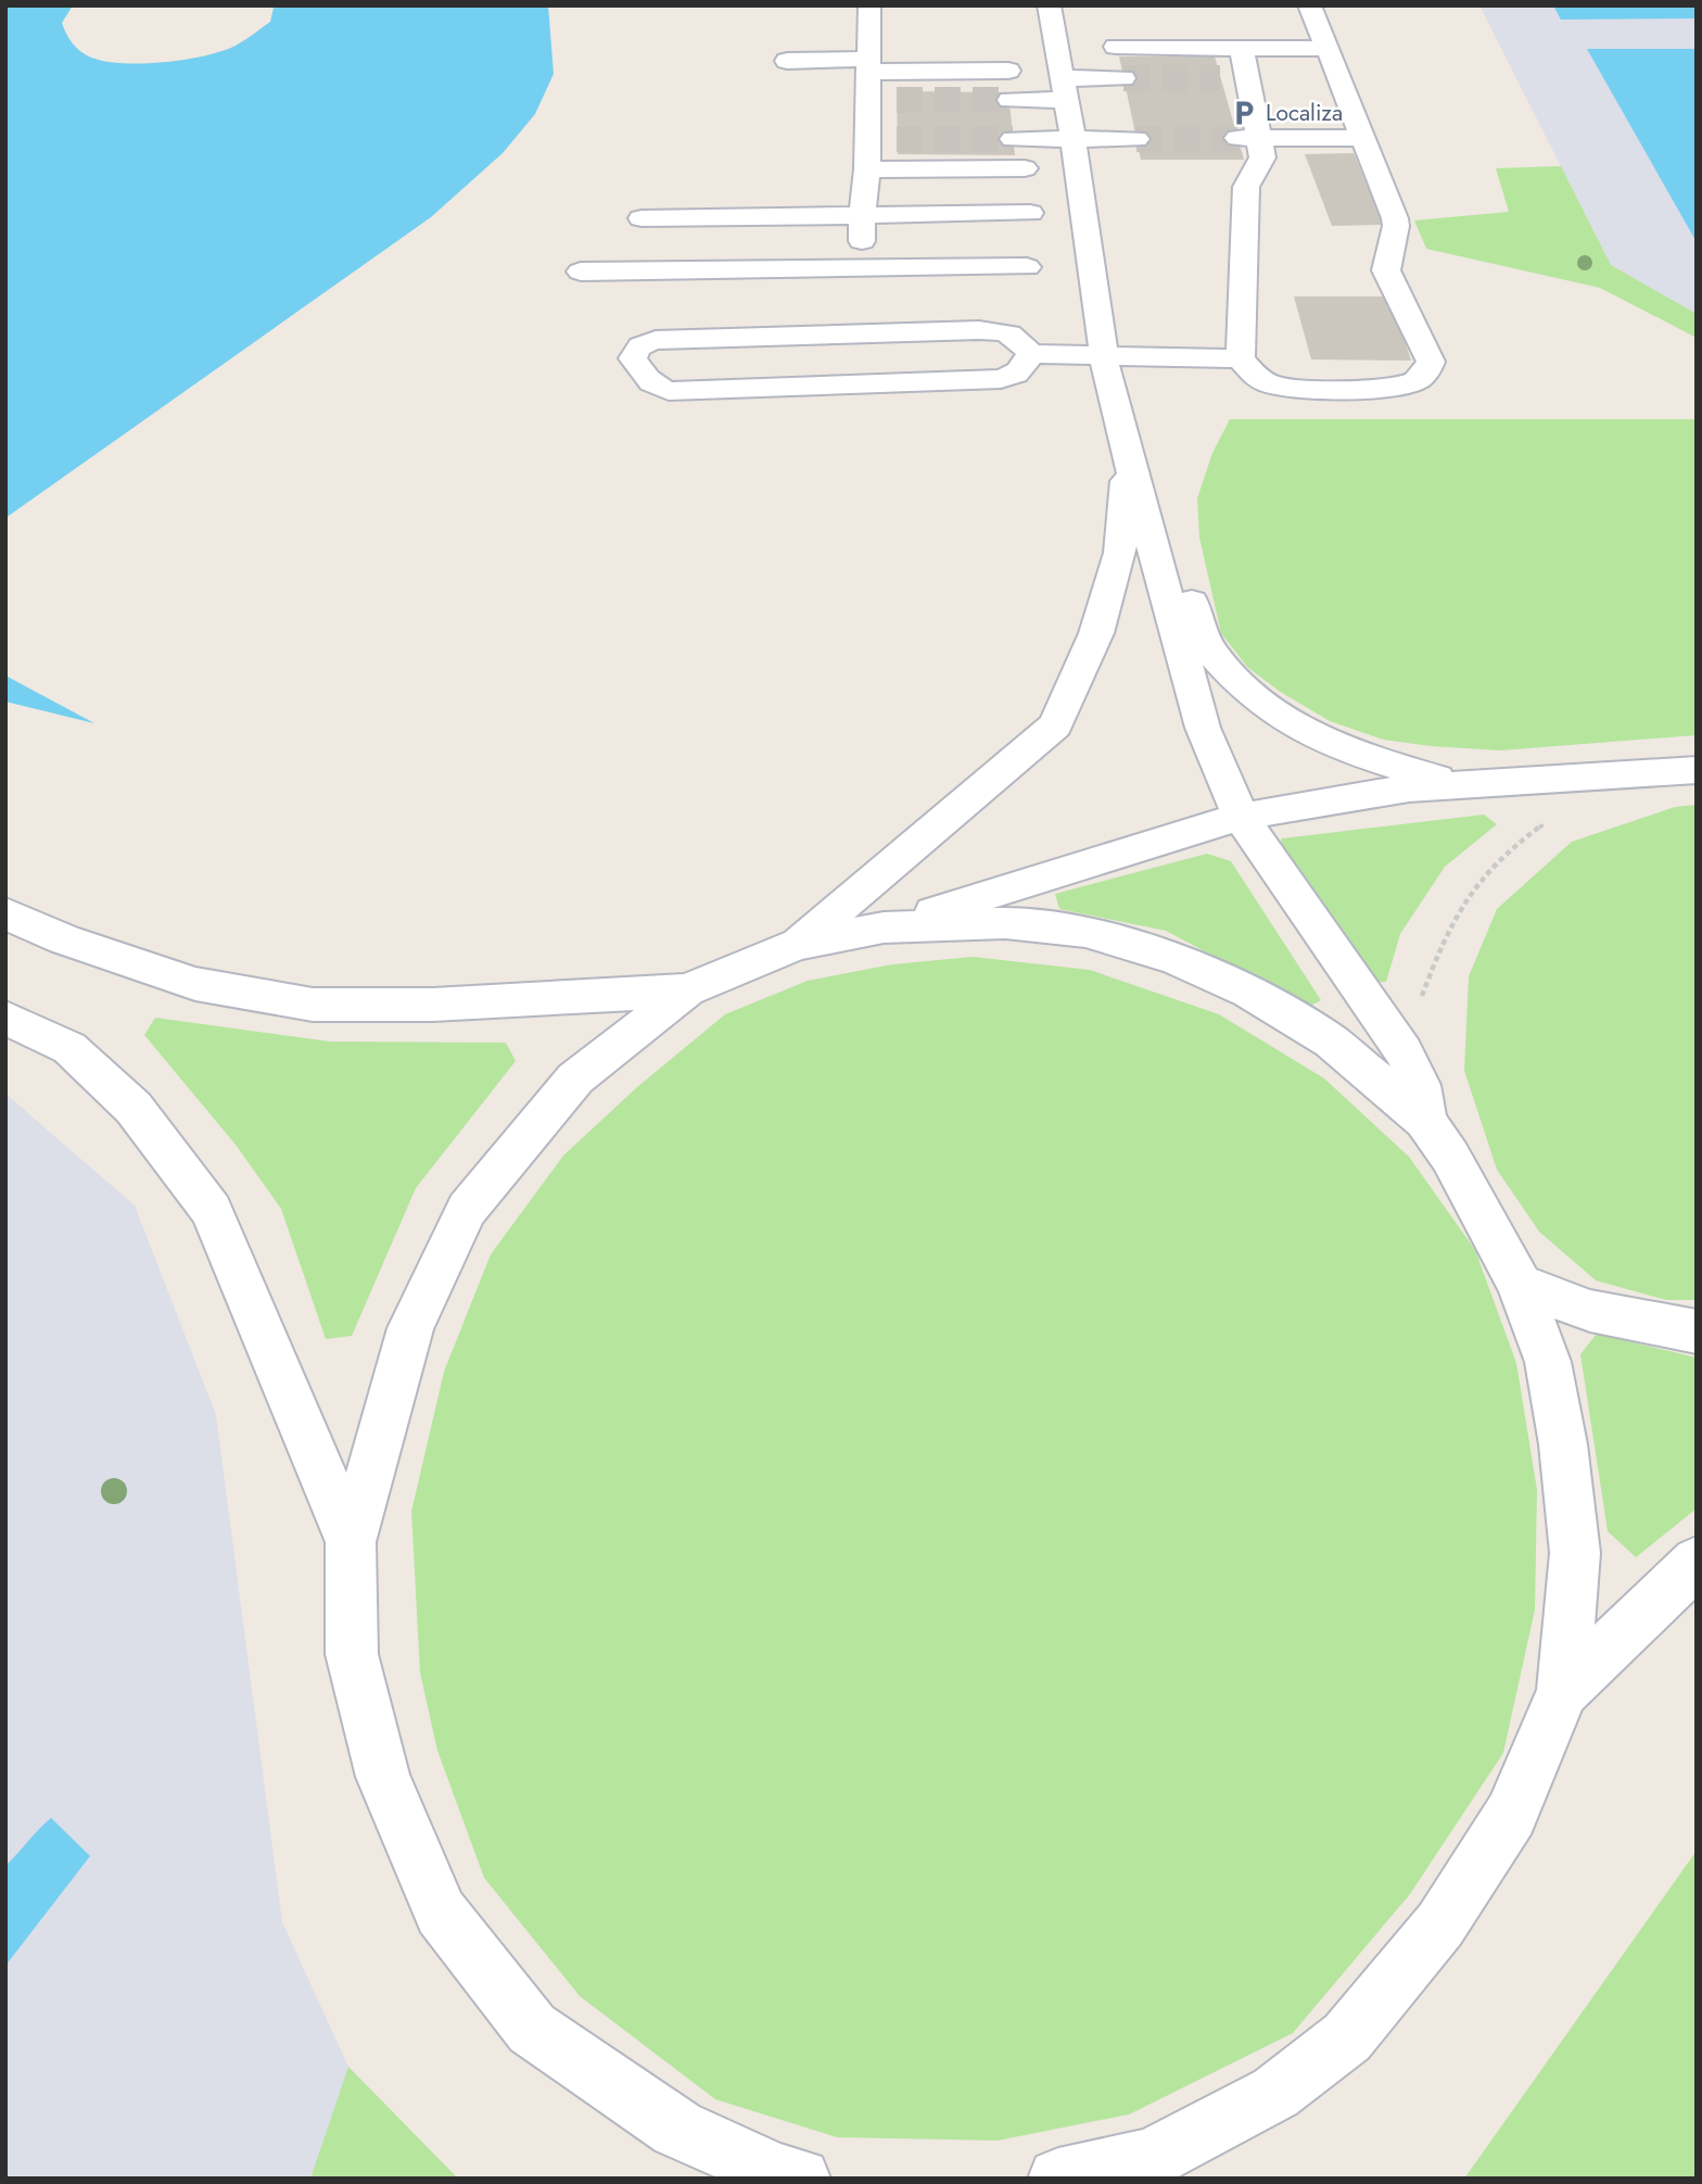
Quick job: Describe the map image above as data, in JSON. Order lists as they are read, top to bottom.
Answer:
{
  "places": {
    "parking": ["Localiza"]
  }
}
